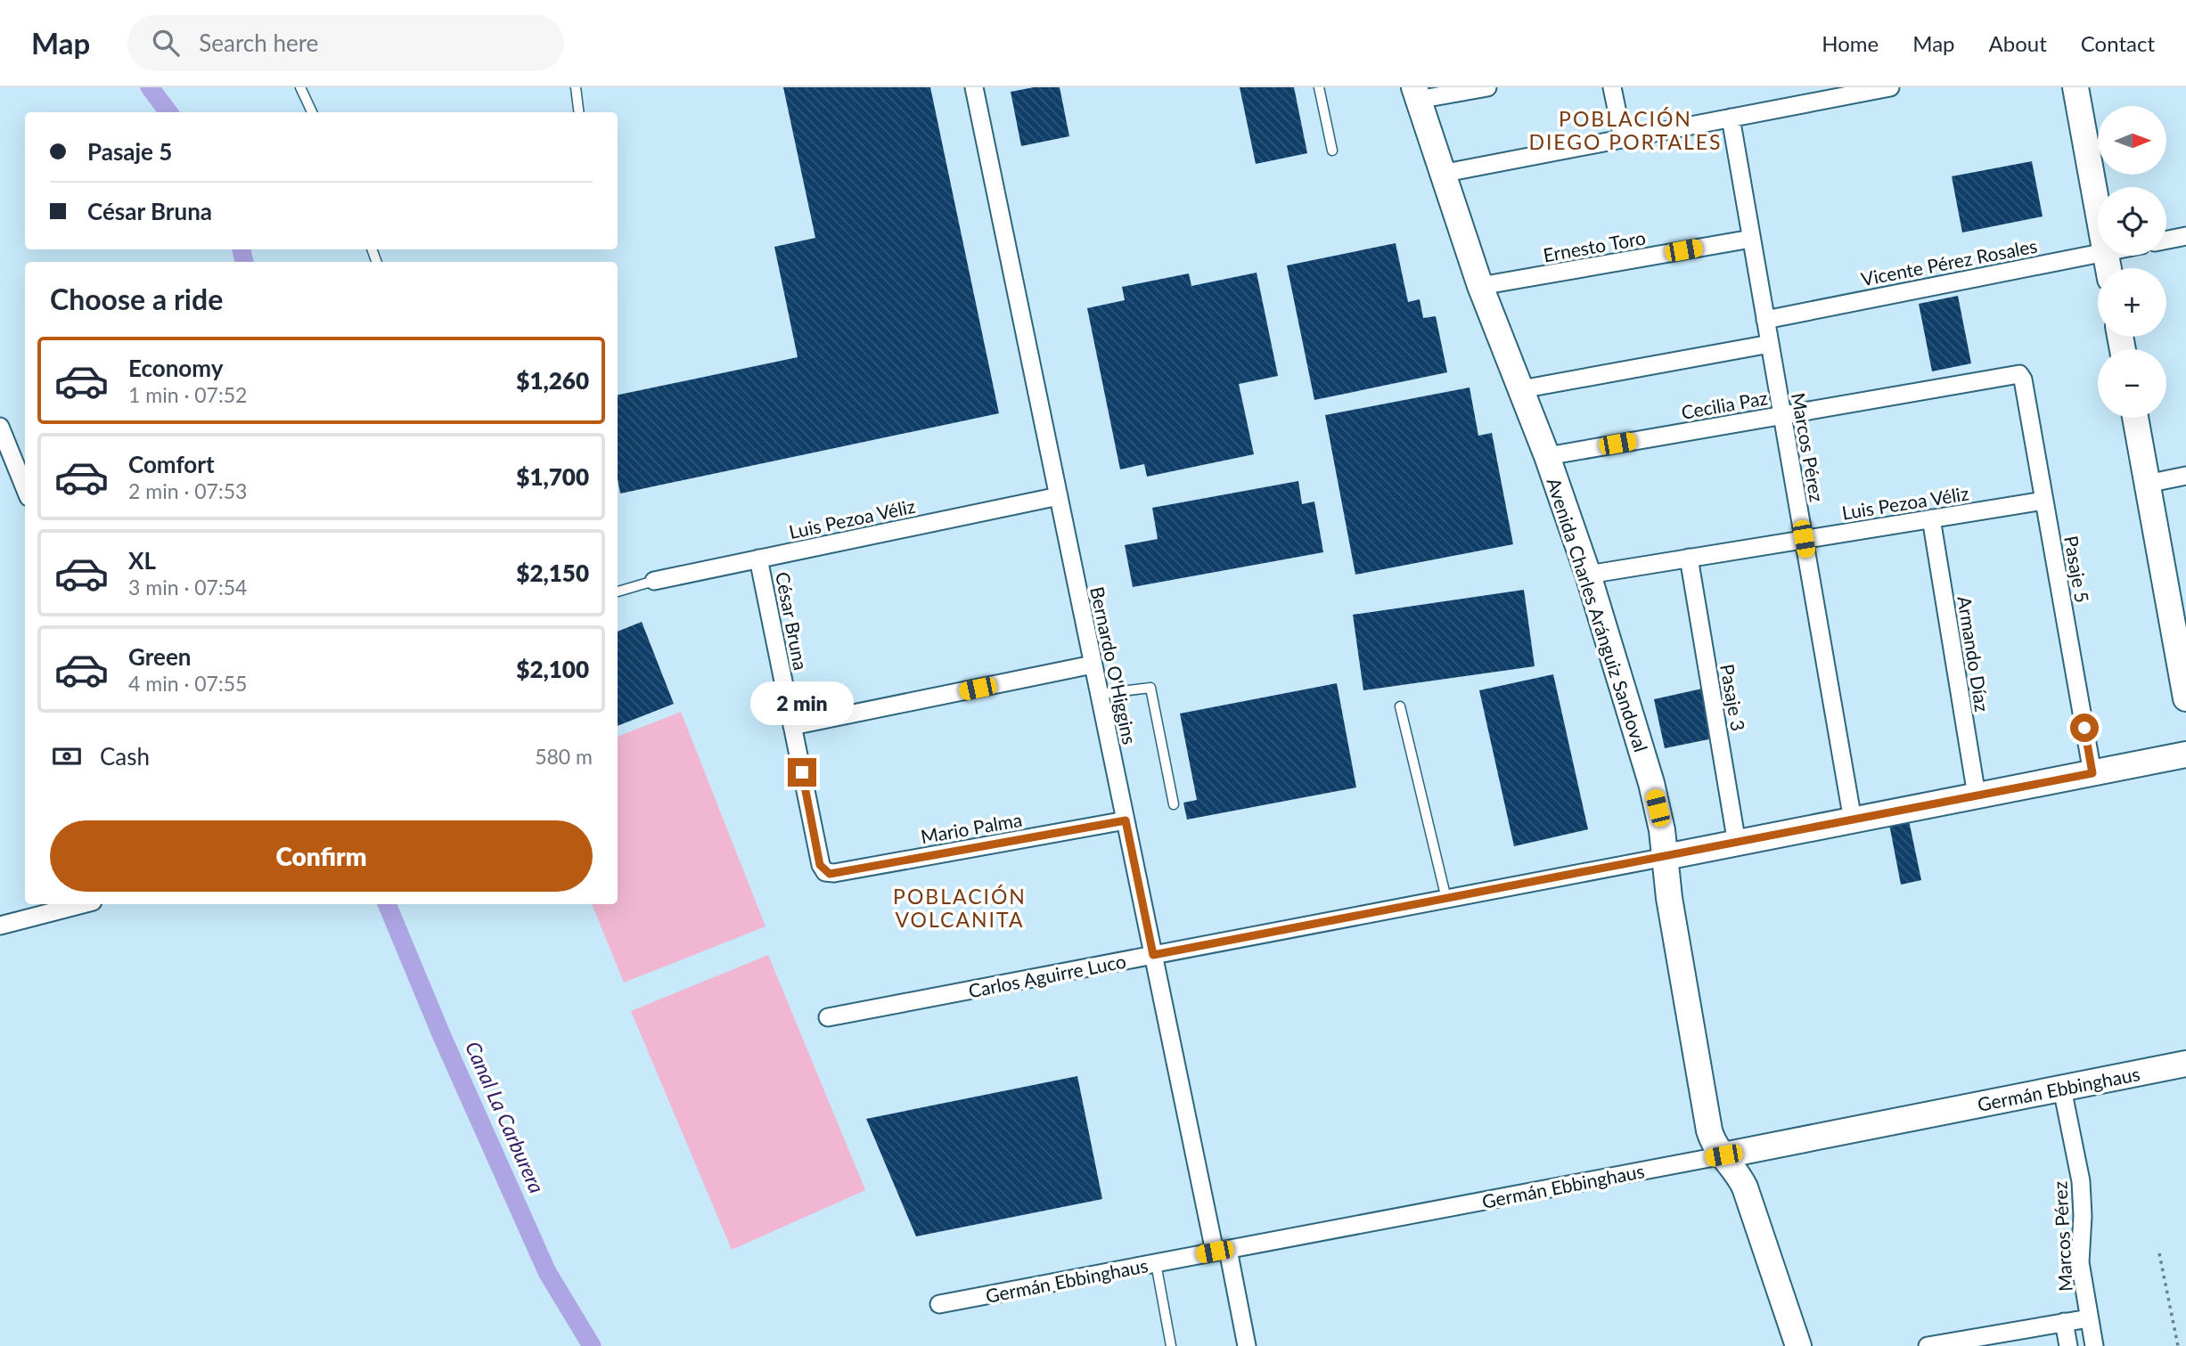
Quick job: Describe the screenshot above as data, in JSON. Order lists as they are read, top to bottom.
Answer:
{
  "streets": {
    "street": [
      "Ernesto Toro",
      "Vicente Pérez Rosales",
      "Cecilia Paz",
      "Marcos Pérez",
      "Luis Pezoa Véliz",
      "Pasaje 5",
      "Avenida Charles Aránguiz Sandoval",
      "César Bruna",
      "Armando Díaz",
      "Bernardo O'Higgins",
      "Pasaje 3",
      "Mario Palma",
      "Carlos Aguirre Luco",
      "Germán Ebbinghaus"
    ]
  },
  "crossings": [
    ["Ernesto Toro", "Marcos Pérez"],
    ["Ernesto Toro", "Avenida Charles Aránguiz Sandoval"],
    ["Vicente Pérez Rosales", "Marcos Pérez"],
    ["Cecilia Paz", "Marcos Pérez"],
    ["Cecilia Paz", "Pasaje 5"],
    ["Cecilia Paz", "Avenida Charles Aránguiz Sandoval"],
    ["Marcos Pérez", "Luis Pezoa Véliz"],
    ["Marcos Pérez", "Carlos Aguirre Luco"],
    ["Marcos Pérez", "Germán Ebbinghaus"],
    ["Luis Pezoa Véliz", "Pasaje 5"],
    ["Luis Pezoa Véliz", "Avenida Charles Aránguiz Sandoval"],
    ["Luis Pezoa Véliz", "César Bruna"],
    ["Luis Pezoa Véliz", "Armando Díaz"],
    ["Luis Pezoa Véliz", "Bernardo O'Higgins"],
    ["Luis Pezoa Véliz", "Pasaje 3"],
    ["Pasaje 5", "Carlos Aguirre Luco"],
    ["Avenida Charles Aránguiz Sandoval", "Carlos Aguirre Luco"],
    ["Avenida Charles Aránguiz Sandoval", "Germán Ebbinghaus"],
    ["César Bruna", "Mario Palma"],
    ["Armando Díaz", "Carlos Aguirre Luco"],
    ["Bernardo O'Higgins", "Mario Palma"],
    ["Bernardo O'Higgins", "Carlos Aguirre Luco"],
    ["Bernardo O'Higgins", "Germán Ebbinghaus"],
    ["Pasaje 3", "Carlos Aguirre Luco"]
  ],
  "districts": ["POBLACIÓN DIEGO PORTALES", "POBLACIÓN VOLCANITA"],
  "water": ["Canal La Carburera"],
  "north": "right",
  "page": {
    "header": "Map",
    "search": "Search here",
    "nav": [
      "Home",
      "Map",
      "About",
      "Contact"
    ],
    "map_buttons": ["+", "−"],
    "banner": ["Pasaje 5", "César Bruna"],
    "heading": "Choose a ride",
    "list": [
      {
        "name": "Economy",
        "note": "1 min · 07:52",
        "value": "$1,260"
      },
      {
        "name": "Comfort",
        "note": "2 min · 07:53",
        "value": "$1,700"
      },
      {
        "name": "XL",
        "note": "3 min · 07:54",
        "value": "$2,150"
      },
      {
        "name": "Green",
        "note": "4 min · 07:55",
        "value": "$2,100"
      }
    ],
    "bubble": "2 min",
    "pay": ["Cash", "580 m"],
    "buttons": "Confirm"
  }
}
